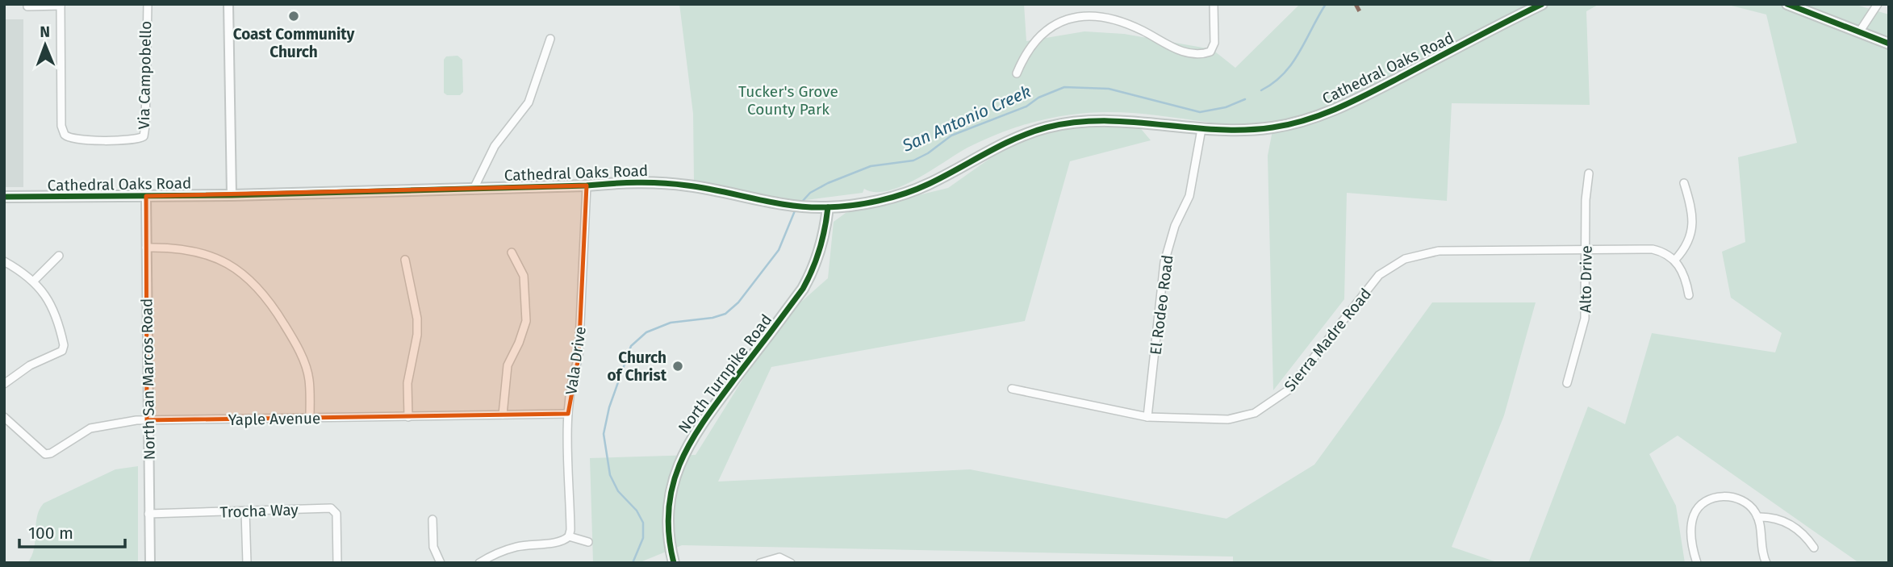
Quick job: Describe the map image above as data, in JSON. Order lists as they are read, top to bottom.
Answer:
{
  "streets": {
    "main road": ["Cathedral Oaks Road", "North Turnpike Road"],
    "street": [
      "Via Campobello",
      "Alto Drive",
      "El Rodeo Road",
      "Sierra Madre Road",
      "Vala Drive",
      "North San Marcos Road",
      "Yaple Avenue",
      "Trocha Way"
    ]
  },
  "crossings": [
    ["Cathedral Oaks Road", "El Rodeo Road"],
    ["Cathedral Oaks Road", "Vala Drive"],
    ["Cathedral Oaks Road", "North Turnpike Road"],
    ["Cathedral Oaks Road", "North San Marcos Road"],
    ["Alto Drive", "Sierra Madre Road"],
    ["El Rodeo Road", "Sierra Madre Road"],
    ["Vala Drive", "Yaple Avenue"],
    ["North San Marcos Road", "Yaple Avenue"],
    ["North San Marcos Road", "Trocha Way"]
  ],
  "water": ["San Antonio Creek"],
  "parks": ["Tucker's Grove County Park"],
  "places": ["Coast Community Church", "Church of Christ"],
  "scale_bar": "100 m",
  "north": "top"
}
